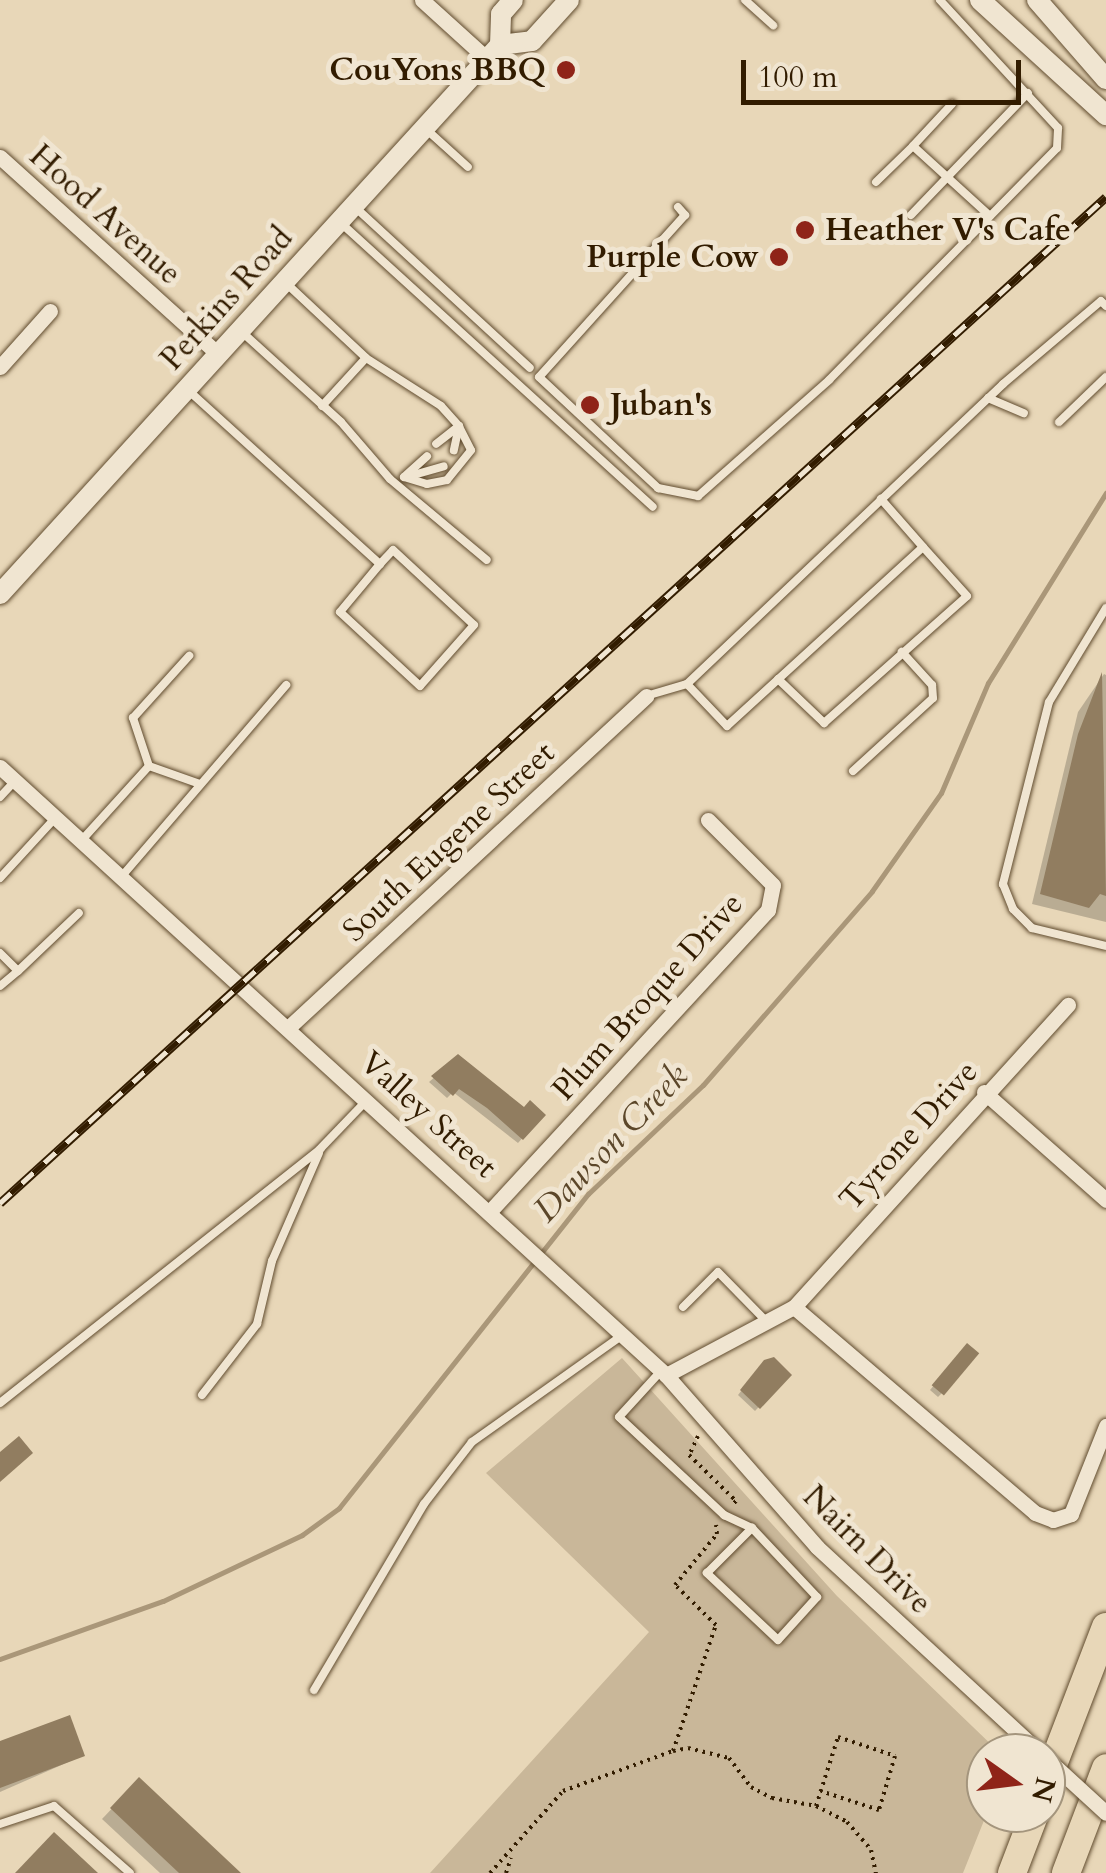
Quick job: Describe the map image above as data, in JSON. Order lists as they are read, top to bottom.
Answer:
{
  "streets": {
    "main road": ["Perkins Road"],
    "street": [
      "Hood Avenue",
      "South Eugene Street",
      "Plum Broque Drive",
      "Valley Street",
      "Tyrone Drive",
      "Nairn Drive"
    ]
  },
  "crossings": [
    ["Hood Avenue", "Perkins Road"],
    ["South Eugene Street", "Valley Street"],
    ["Plum Broque Drive", "Valley Street"],
    ["Valley Street", "Nairn Drive"]
  ],
  "water": ["Dawson Creek"],
  "places": [
    "CouYons BBQ",
    "Heather V's Cafe",
    "Purple Cow",
    "Juban's"
  ],
  "scale_bar": "100 m",
  "north": "right"
}
